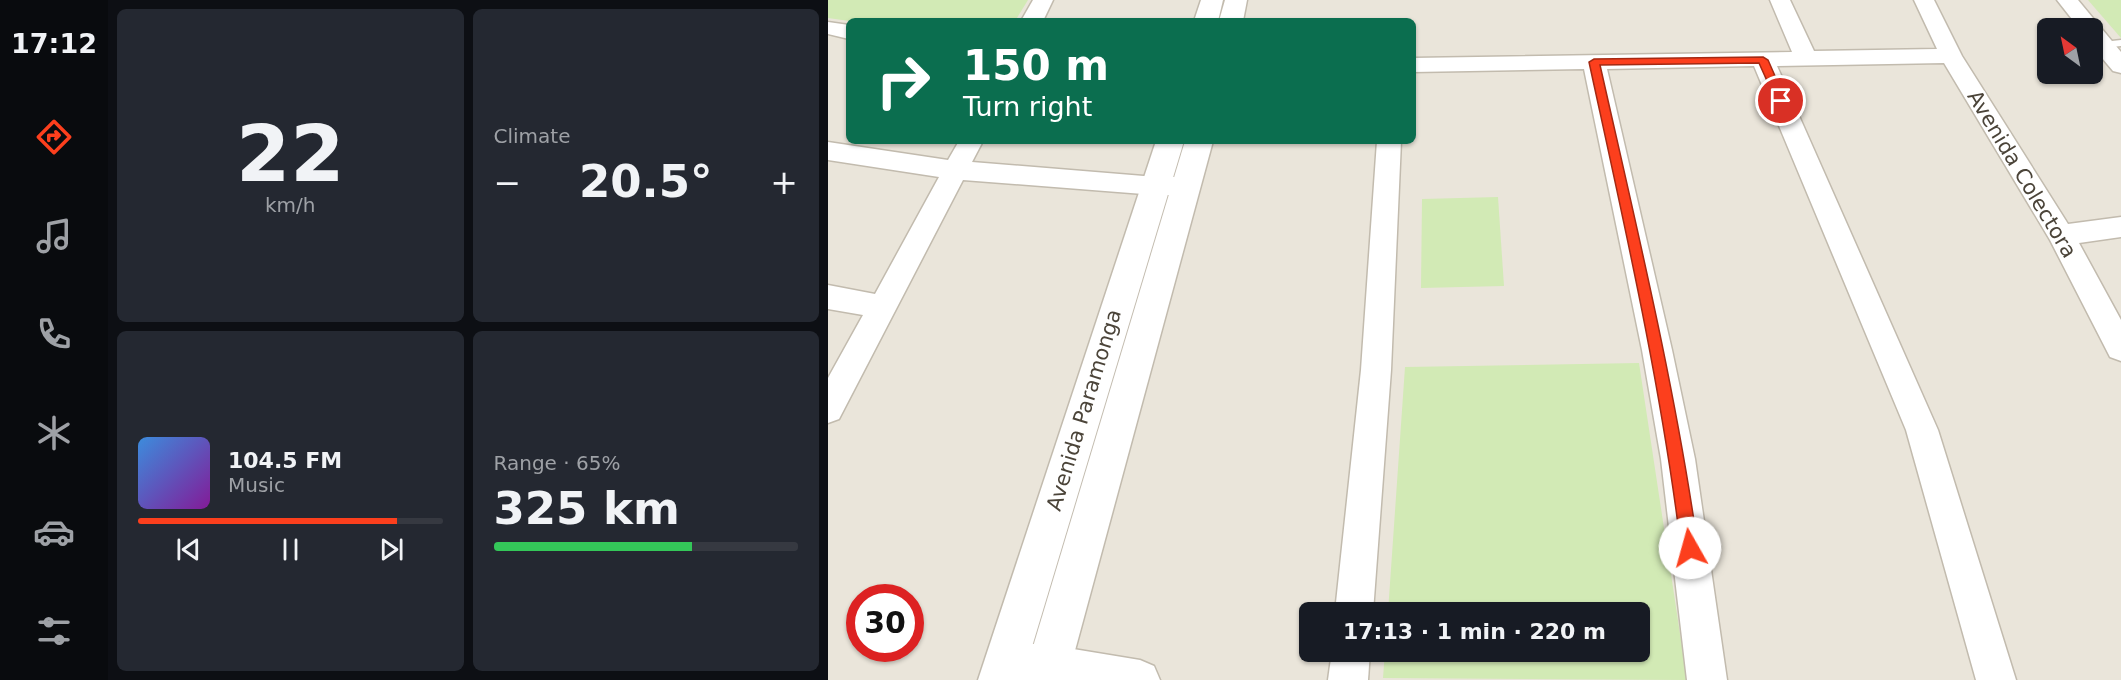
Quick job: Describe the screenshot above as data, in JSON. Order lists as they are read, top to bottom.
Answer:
{
  "streets": {
    "street": ["Avenida Colectora", "Avenida Paramonga"]
  },
  "north": "top left",
  "page": {
    "tabs": "17:12",
    "tile": [
      ["22", "km/h"],
      "Climate",
      ["Range · 65%", "325 km"]
    ],
    "turn": ["150 m", "Turn right"],
    "heat": ["−", "20.5°", "+"],
    "song": ["104.5 FM", "Music"],
    "limit": "30",
    "trip": "17:13 · 1 min · 220 m"
  }
}
